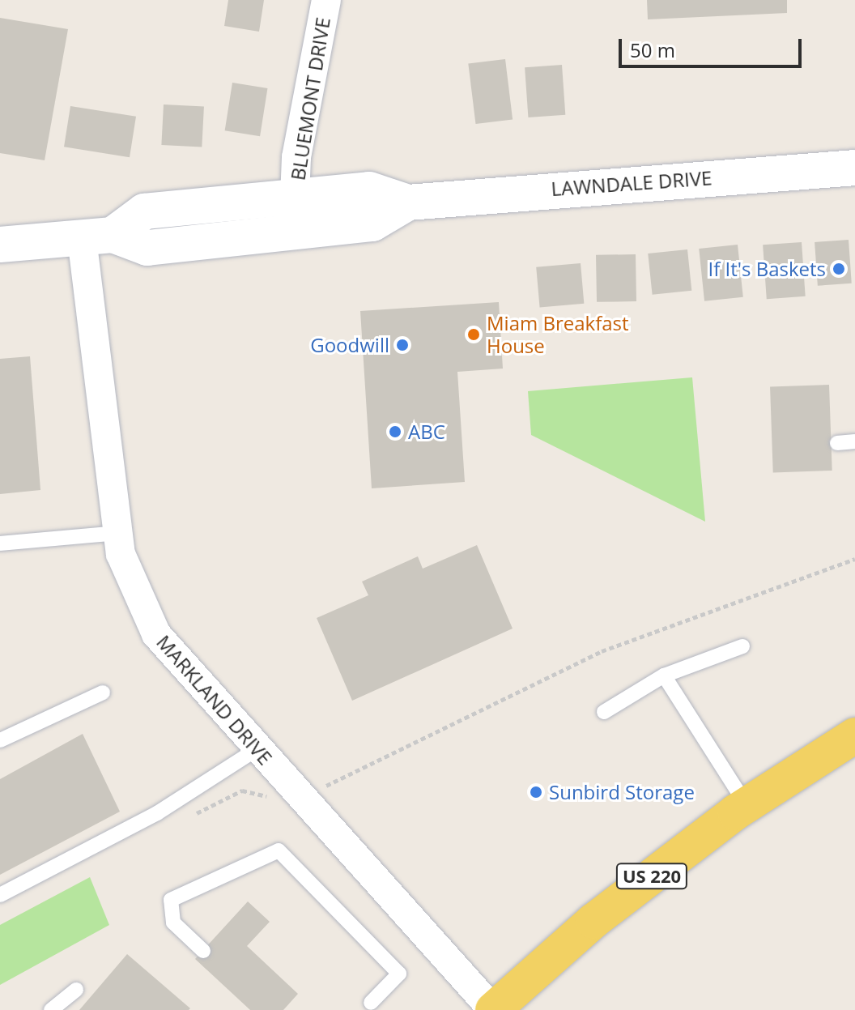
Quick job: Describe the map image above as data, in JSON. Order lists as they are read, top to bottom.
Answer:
{
  "streets": {
    "main road": ["LAWNDALE DRIVE", "US 220"],
    "street": ["BLUEMONT DRIVE", "MARKLAND DRIVE"]
  },
  "crossings": [
    ["BLUEMONT DRIVE", "LAWNDALE DRIVE"],
    ["LAWNDALE DRIVE", "MARKLAND DRIVE"],
    ["MARKLAND DRIVE", "US 220"]
  ],
  "places": [
    "If It's Baskets",
    "Miam Breakfast House",
    "Goodwill",
    "ABC",
    "Sunbird Storage"
  ],
  "scale_bar": "50 m"
}
